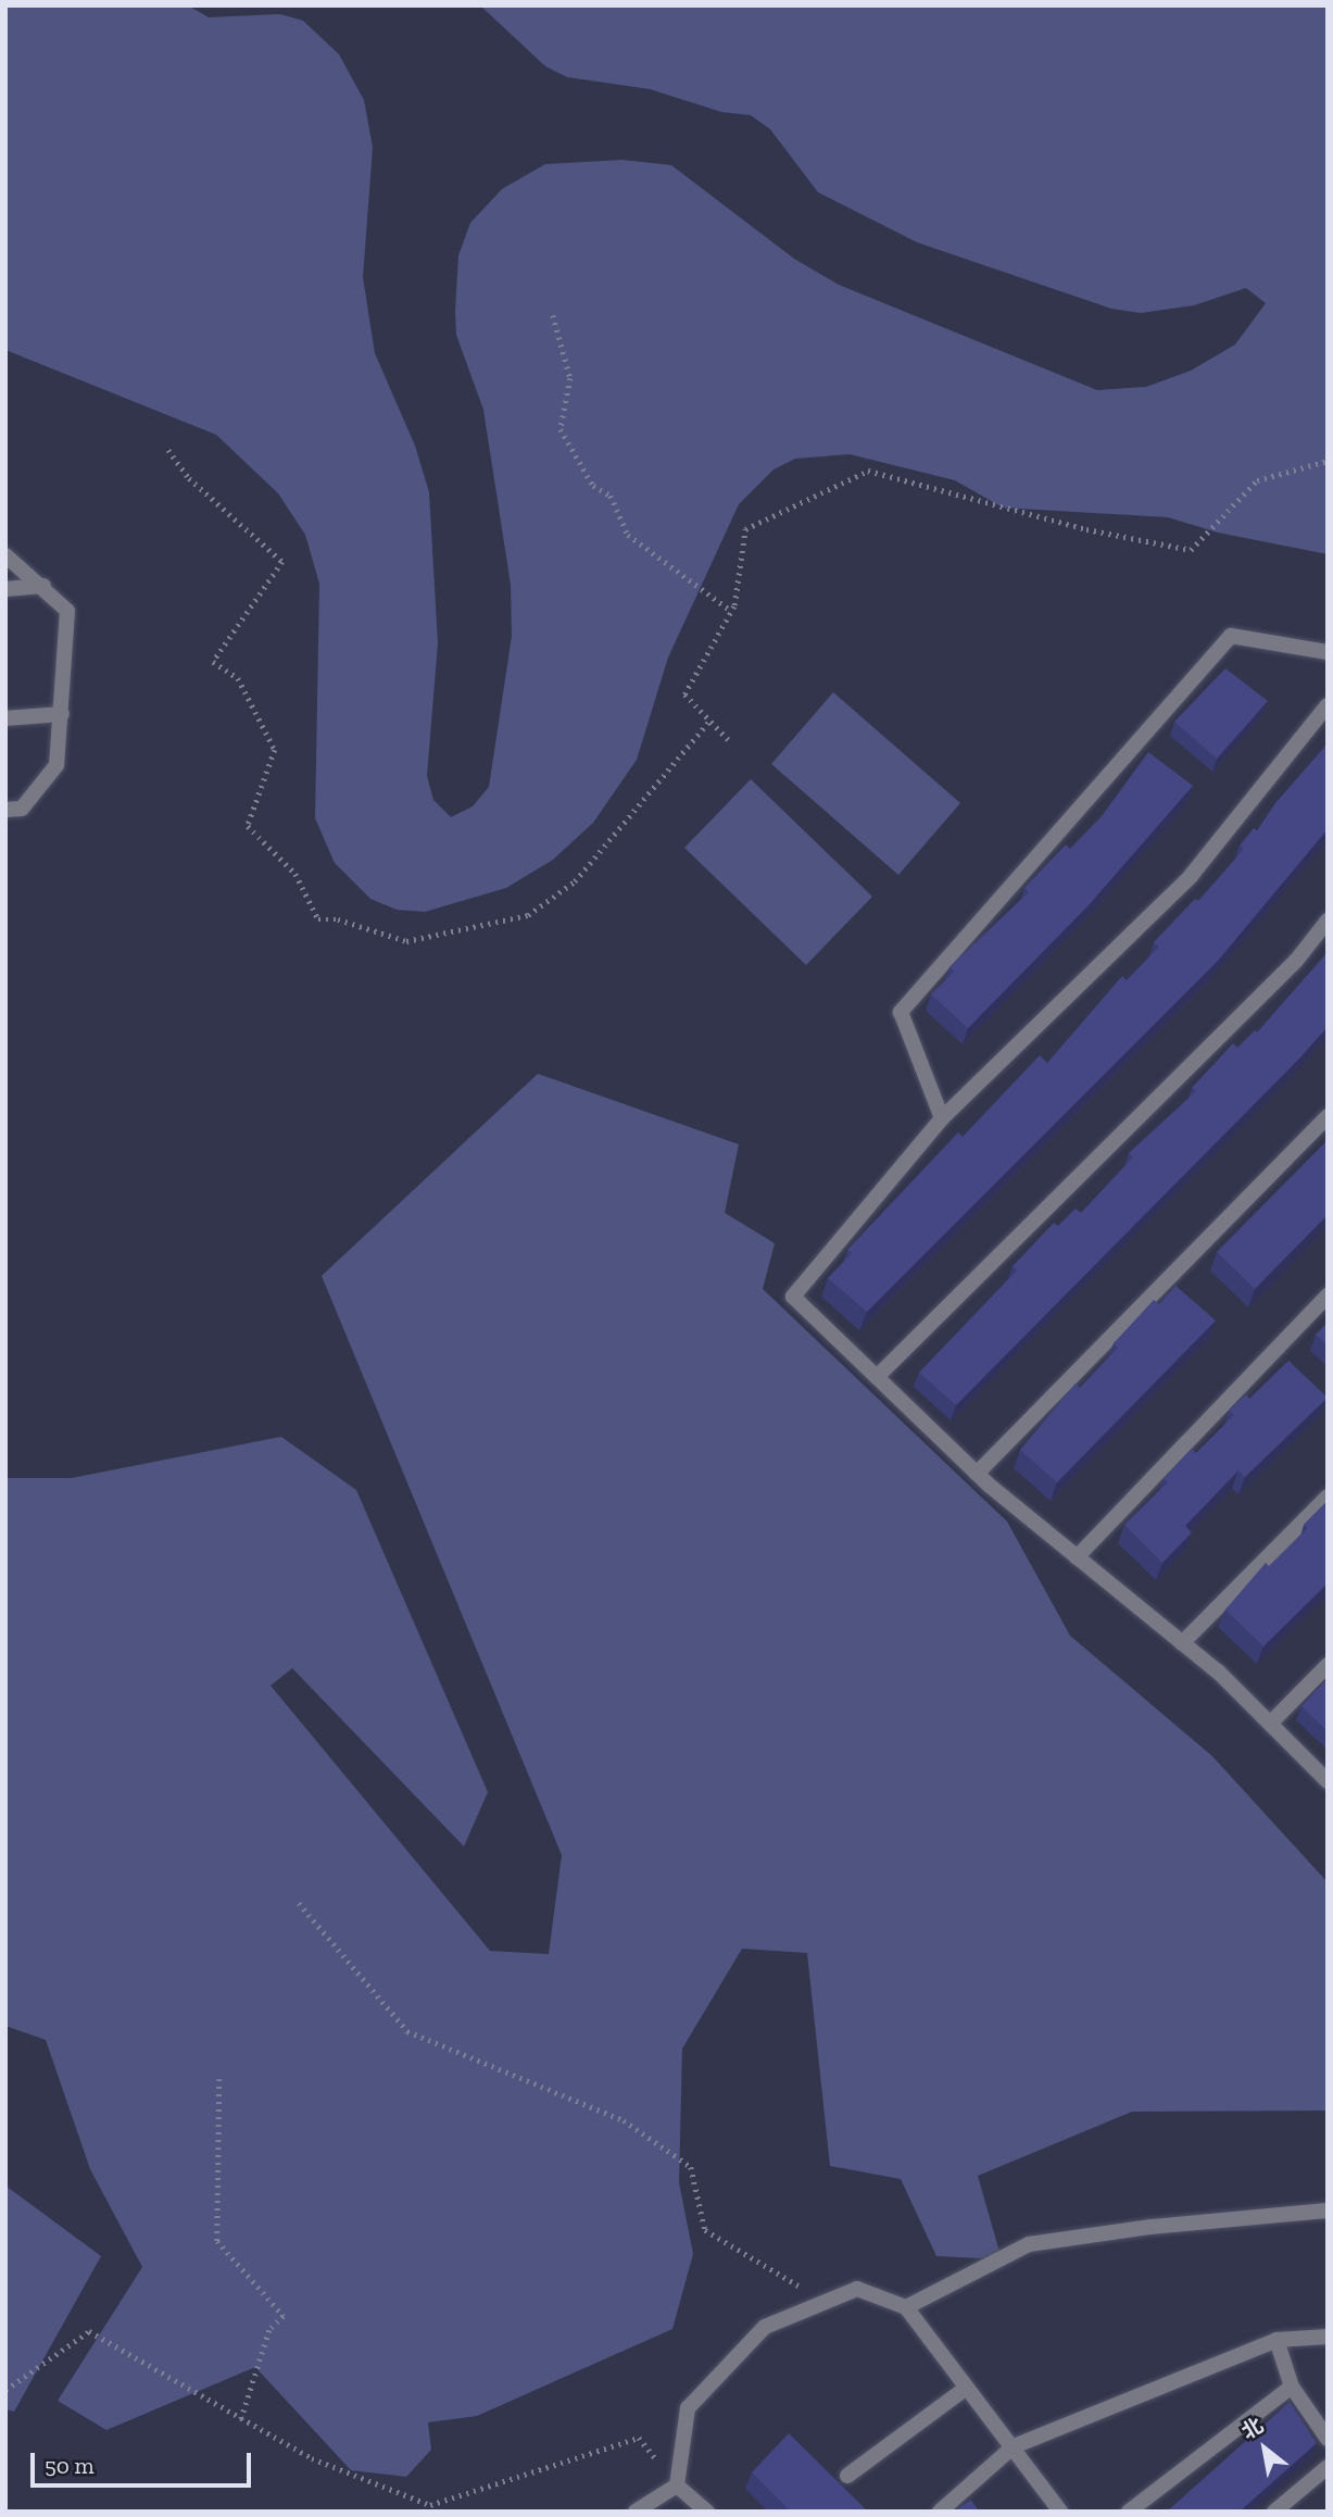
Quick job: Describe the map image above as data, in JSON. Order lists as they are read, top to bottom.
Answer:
{
  "scale_bar": "50 m",
  "north": "top left"
}
